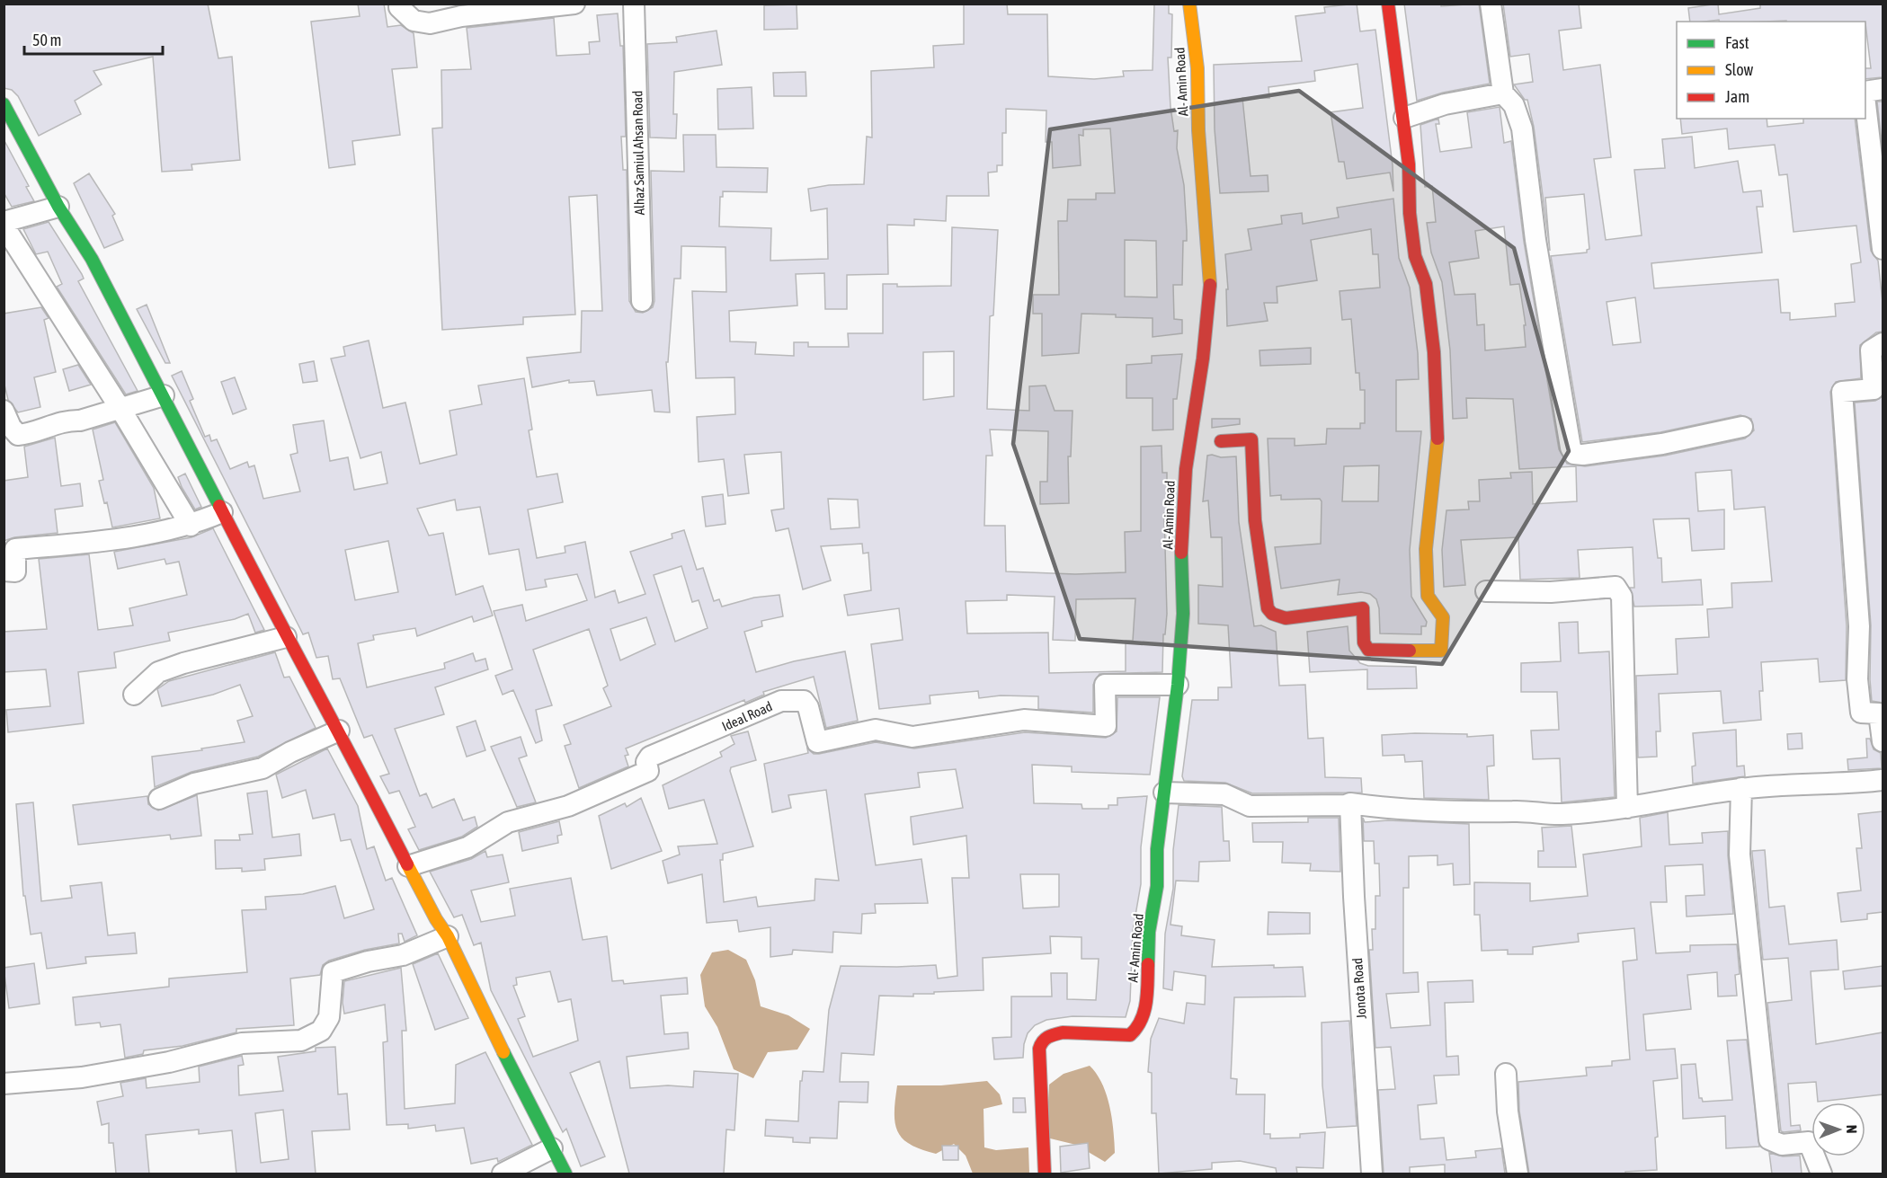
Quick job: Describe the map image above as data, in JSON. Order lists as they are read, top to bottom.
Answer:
{
  "streets": {
    "street": [
      "Al- Amin Road",
      "Alhaz Samiul Ahsan Road",
      "Ideal Road",
      "Jonota Road"
    ]
  },
  "crossings": [
    ["Al- Amin Road", "Ideal Road"]
  ],
  "legend": ["Fast", "Slow", "Jam"],
  "scale_bar": "50 m",
  "north": "right"
}
